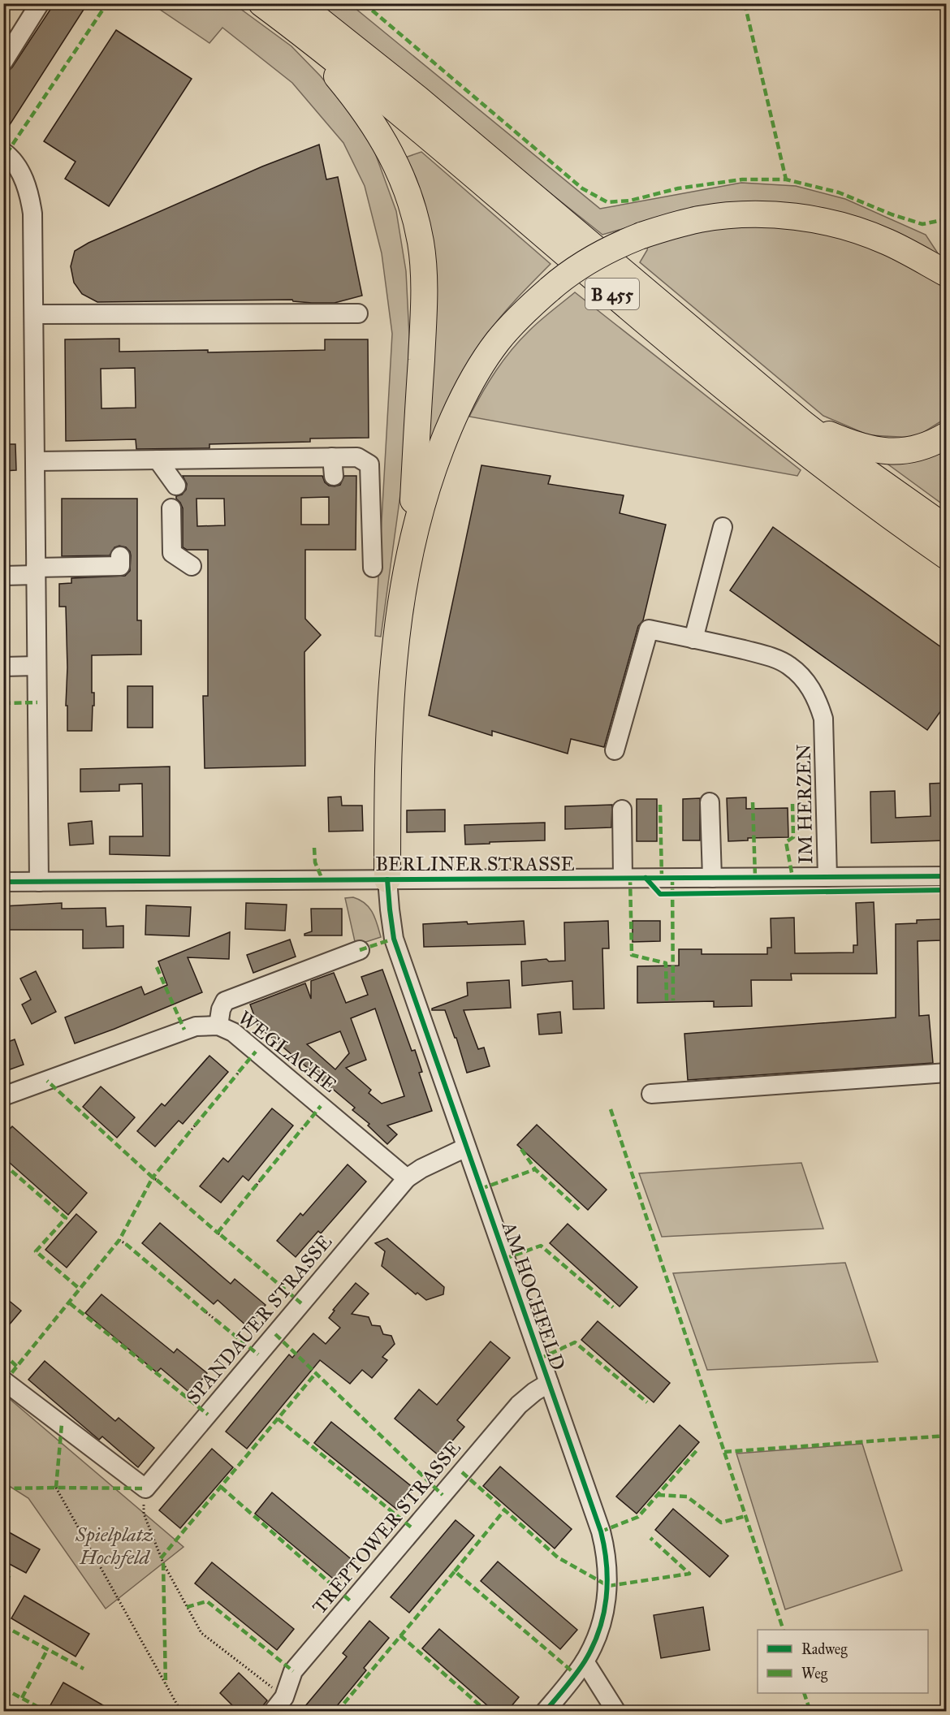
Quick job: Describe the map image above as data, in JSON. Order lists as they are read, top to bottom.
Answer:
{
  "streets": {
    "highway": ["B 455"],
    "street": [
      "IM HERZEN",
      "BERLINER STRASSE",
      "WEGLACHE",
      "AM HOCHFELD",
      "SPANDAUER STRASSE",
      "TREPTOWER STRASSE"
    ]
  },
  "crossings": [
    ["IM HERZEN", "BERLINER STRASSE"],
    ["BERLINER STRASSE", "AM HOCHFELD"],
    ["WEGLACHE", "SPANDAUER STRASSE"],
    ["AM HOCHFELD", "TREPTOWER STRASSE"]
  ],
  "parks": ["Spielplatz Hochfeld"],
  "legend": ["Radweg", "Weg"]
}
